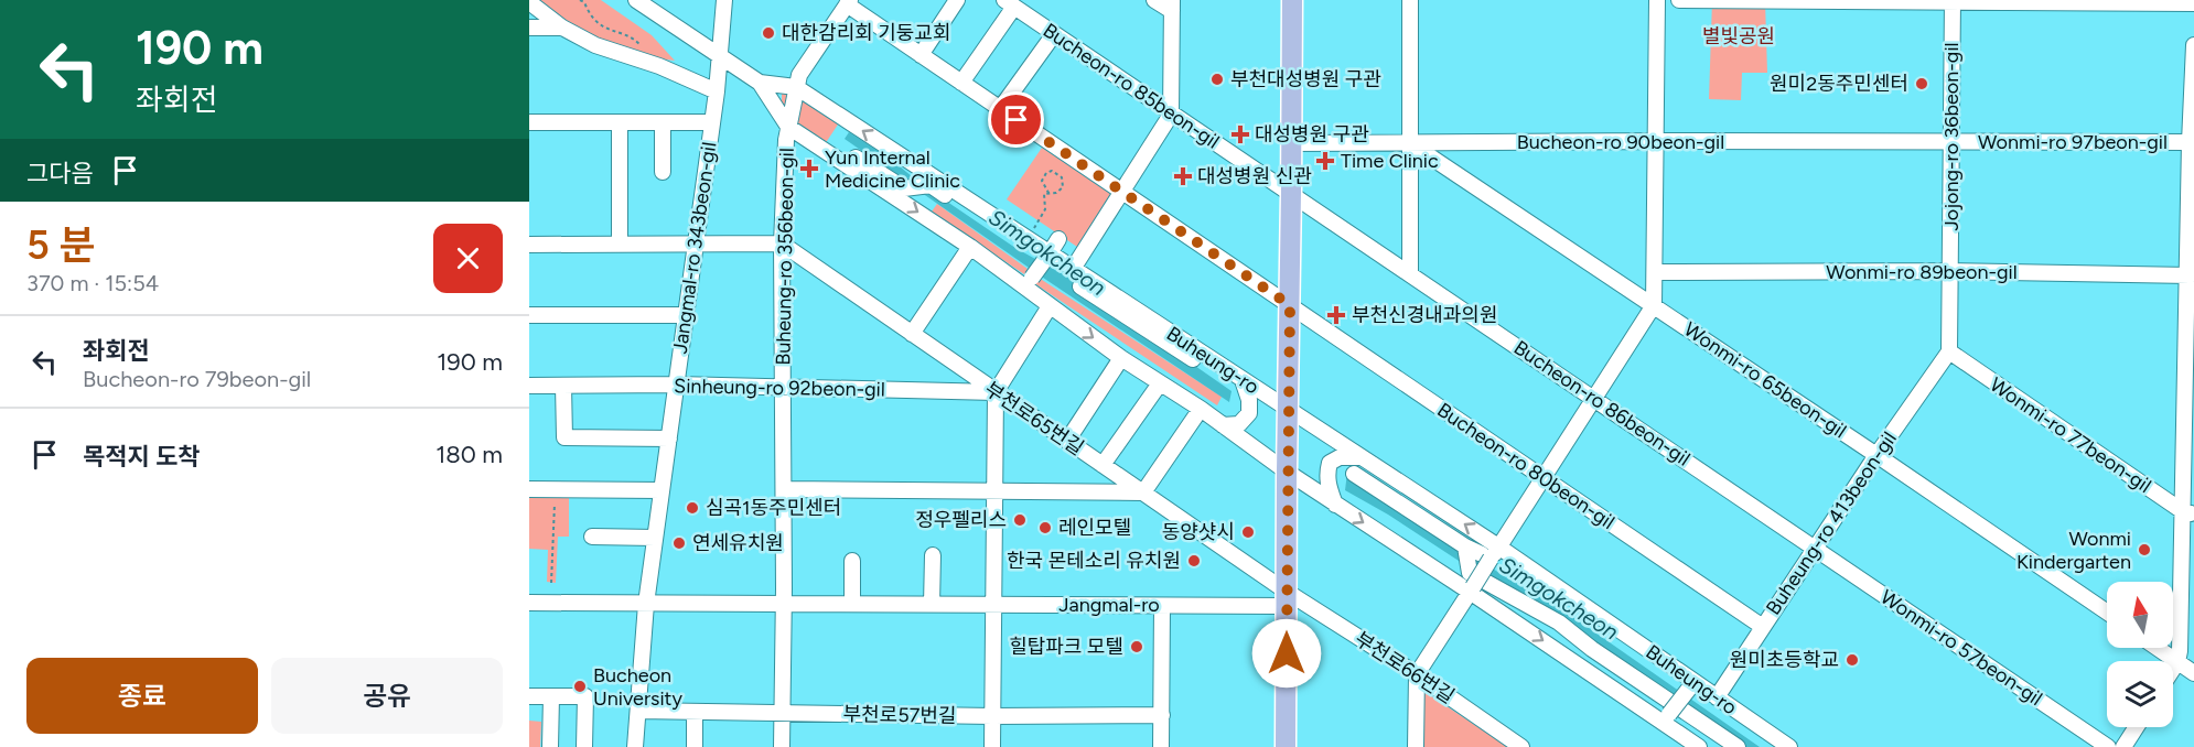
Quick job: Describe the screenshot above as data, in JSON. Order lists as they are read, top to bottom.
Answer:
{
  "streets": {
    "street": [
      "Bucheon-ro 85beon-gil",
      "Jojong-ro 36beon-gil",
      "Bucheon-ro 90beon-gil",
      "Wonmi-ro 97beon-gil",
      "Jangmal-ro 343beon-gil",
      "Buheung-ro 356beon-gil",
      "Wonmi-ro 89beon-gil",
      "Buheung-ro",
      "Wonmi-ro 65beon-gil",
      "Sinheung-ro 92beon-gil",
      "Bucheon-ro 86beon-gil",
      "부천로65번길",
      "Wonmi-ro 77beon-gil",
      "Bucheon-ro 80beon-gil",
      "Buheung-ro 413beon-gil",
      "Jangmal-ro",
      "Wonmi-ro 57beon-gil",
      "부천로66번길",
      "부천로57번길"
    ]
  },
  "crossings": [
    ["Bucheon-ro 85beon-gil", "Bucheon-ro 86beon-gil"],
    ["Jojong-ro 36beon-gil", "Bucheon-ro 90beon-gil"],
    ["Jojong-ro 36beon-gil", "Wonmi-ro 97beon-gil"],
    ["Jojong-ro 36beon-gil", "Wonmi-ro 89beon-gil"],
    ["Jojong-ro 36beon-gil", "Wonmi-ro 77beon-gil"],
    ["Jojong-ro 36beon-gil", "Buheung-ro 413beon-gil"],
    ["Bucheon-ro 90beon-gil", "Wonmi-ro 97beon-gil"],
    ["Bucheon-ro 90beon-gil", "Wonmi-ro 65beon-gil"],
    ["Jangmal-ro 343beon-gil", "Buheung-ro"],
    ["Jangmal-ro 343beon-gil", "Sinheung-ro 92beon-gil"],
    ["Jangmal-ro 343beon-gil", "Jangmal-ro"],
    ["Jangmal-ro 343beon-gil", "부천로57번길"],
    ["Buheung-ro 356beon-gil", "Buheung-ro"],
    ["Buheung-ro 356beon-gil", "Sinheung-ro 92beon-gil"],
    ["Buheung-ro 356beon-gil", "부천로65번길"],
    ["Buheung-ro 356beon-gil", "Bucheon-ro 80beon-gil"],
    ["Buheung-ro 356beon-gil", "Jangmal-ro"],
    ["Buheung-ro 356beon-gil", "부천로57번길"],
    ["Buheung-ro", "Buheung-ro 413beon-gil"],
    ["Wonmi-ro 65beon-gil", "Buheung-ro 413beon-gil"],
    ["Sinheung-ro 92beon-gil", "부천로65번길"],
    ["Bucheon-ro 86beon-gil", "Buheung-ro 413beon-gil"],
    ["Bucheon-ro 86beon-gil", "Wonmi-ro 57beon-gil"],
    ["부천로65번길", "Jangmal-ro"],
    ["부천로65번길", "부천로66번길"],
    ["Wonmi-ro 77beon-gil", "Buheung-ro 413beon-gil"],
    ["Bucheon-ro 80beon-gil", "Buheung-ro 413beon-gil"],
    ["Buheung-ro 413beon-gil", "Wonmi-ro 57beon-gil"],
    ["Jangmal-ro", "부천로66번길"]
  ],
  "water": ["Simgokcheon"],
  "parks": ["별빛공원"],
  "places": {
    "other": [
      "대한감리회 기둥교회",
      "부천대성병원 구관",
      "원미2동주민센터",
      "심곡1동주민센터",
      "정우펠리스",
      "레인모텔",
      "동양샷시",
      "연세유치원",
      "Wonmi Kindergarten",
      "한국 몬테소리 유치원",
      "힐탑파크 모텔",
      "원미초등학교",
      "Bucheon University"
    ],
    "health": [
      "대성병원 구관",
      "Time Clinic",
      "Yun Internal Medicine Clinic",
      "대성병원 신관",
      "부천신경내과의원"
    ]
  },
  "north": "top",
  "page": {
    "turn": ["190 m", "좌회전"],
    "then": "그다음",
    "heading": ["5 분", "370 m · 15:54"],
    "list": [
      {
        "name": "좌회전",
        "note": "Bucheon-ro 79beon-gil",
        "value": "190 m"
      },
      {
        "name": "목적지 도착",
        "value": "180 m"
      }
    ],
    "buttons": ["종료", "공유"]
  }
}
